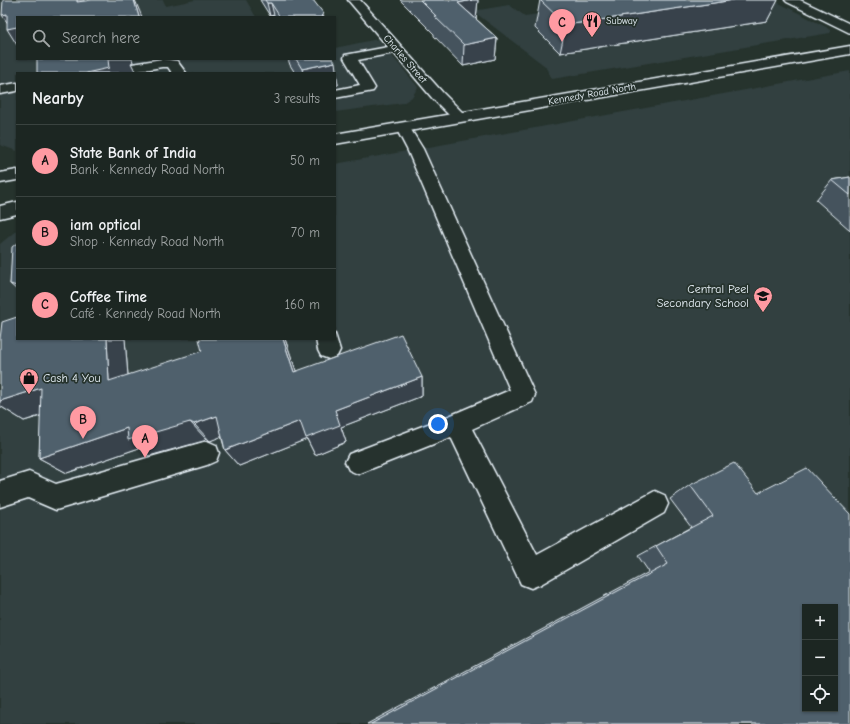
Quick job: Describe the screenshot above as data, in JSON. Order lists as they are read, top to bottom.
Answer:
{
  "streets": {
    "main road": ["Charles Street", "Kennedy Road North"]
  },
  "crossings": [
    ["Charles Street", "Kennedy Road North"]
  ],
  "places": {
    "restaurant": ["Subway"],
    "school or university": ["Central Peel Secondary School"],
    "shop": ["Cash 4 You"]
  },
  "page": {
    "pins": ["C", "B", "A"],
    "search": "Search here",
    "heading": ["Nearby", "3 results"],
    "list": [
      {
        "mark": "A",
        "name": "State Bank of India",
        "note": "Bank · Kennedy Road North",
        "value": "50 m"
      },
      {
        "mark": "B",
        "name": "iam optical",
        "note": "Shop · Kennedy Road North",
        "value": "70 m"
      },
      {
        "mark": "C",
        "name": "Coffee Time",
        "note": "Café · Kennedy Road North",
        "value": "160 m"
      }
    ],
    "map_buttons": ["+", "−"]
  }
}
